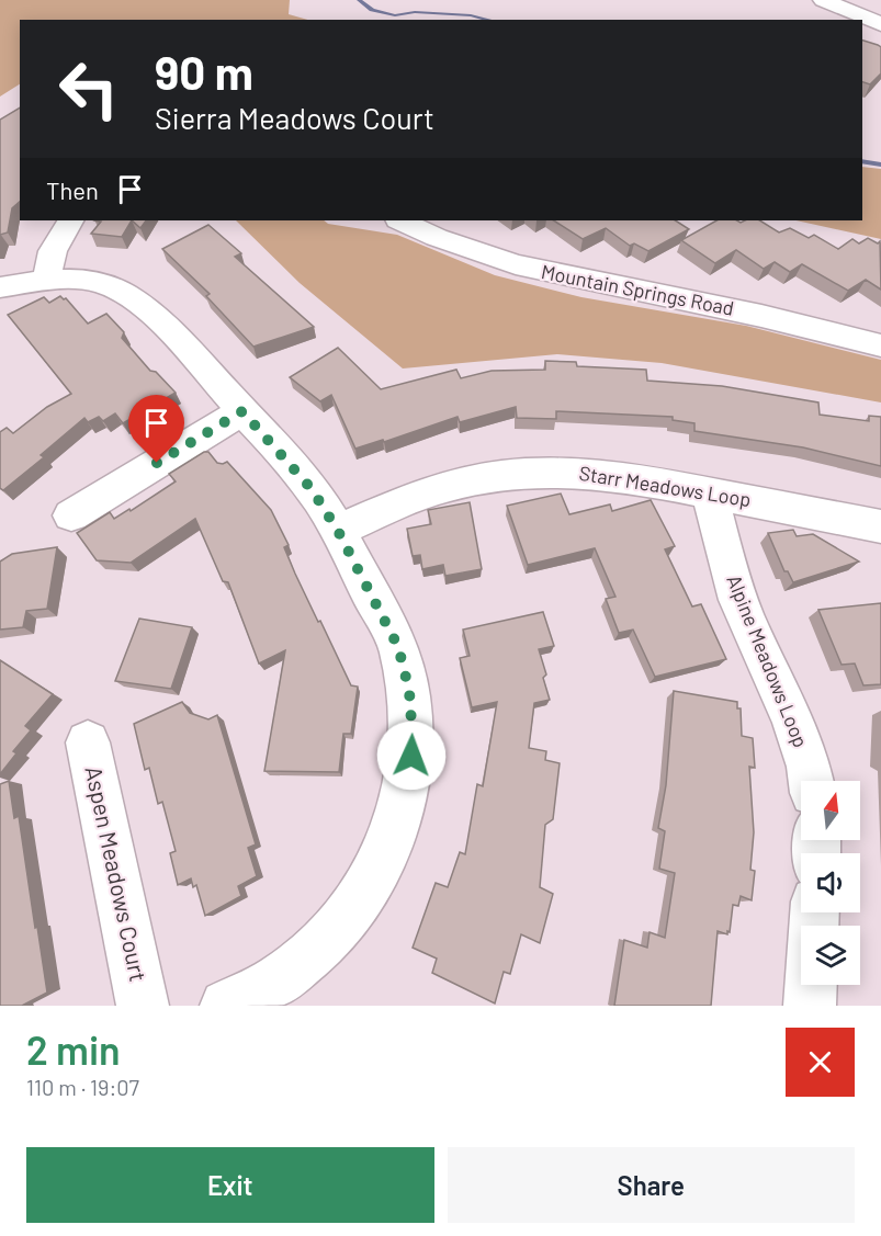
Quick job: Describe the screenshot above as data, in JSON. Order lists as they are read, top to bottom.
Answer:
{
  "streets": {
    "street": [
      "Mountain Springs Road",
      "Starr Meadows Loop",
      "Alpine Meadows Loop",
      "Aspen Meadows Court"
    ]
  },
  "crossings": [
    ["Starr Meadows Loop", "Alpine Meadows Loop"]
  ],
  "north": "top",
  "page": {
    "turn": ["90 m", "Sierra Meadows Court"],
    "then": "Then",
    "heading": ["2 min", "110 m · 19:07"],
    "buttons": ["Exit", "Share"]
  }
}
